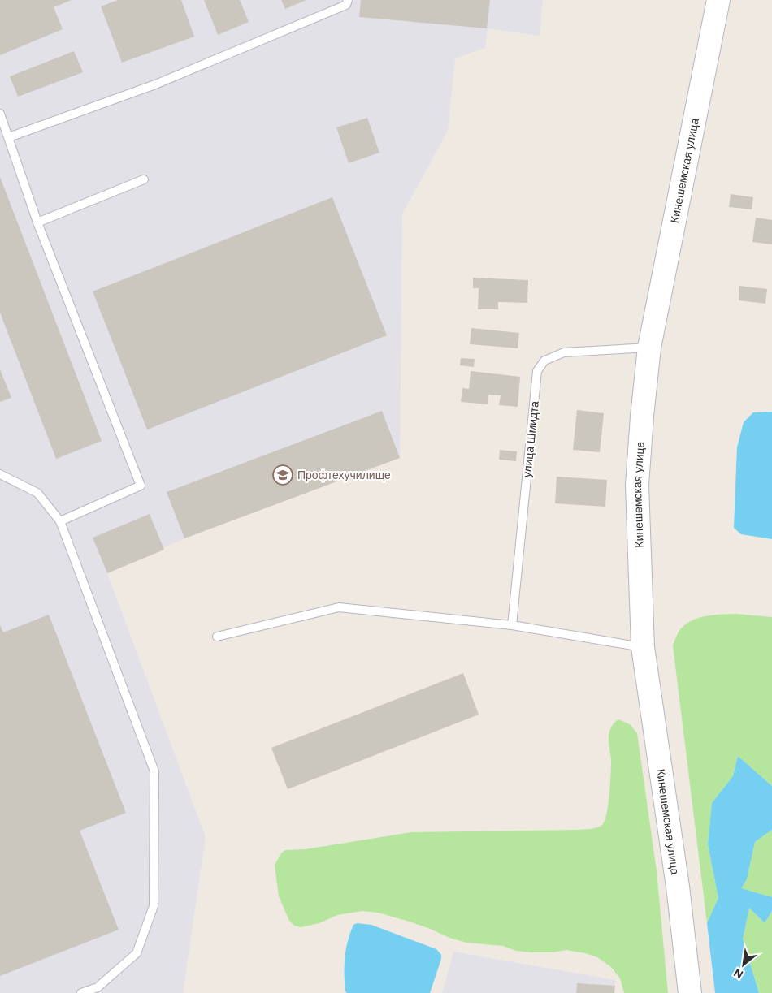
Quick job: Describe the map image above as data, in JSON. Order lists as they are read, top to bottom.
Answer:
{
  "streets": {
    "street": ["Кинешемская улица"],
    "lane": ["улица Шмидта"]
  },
  "crossings": [
    ["Кинешемская улица", "улица Шмидта"]
  ],
  "places": {
    "school or university": ["Профтехучилище"]
  },
  "north": "bottom left"
}
